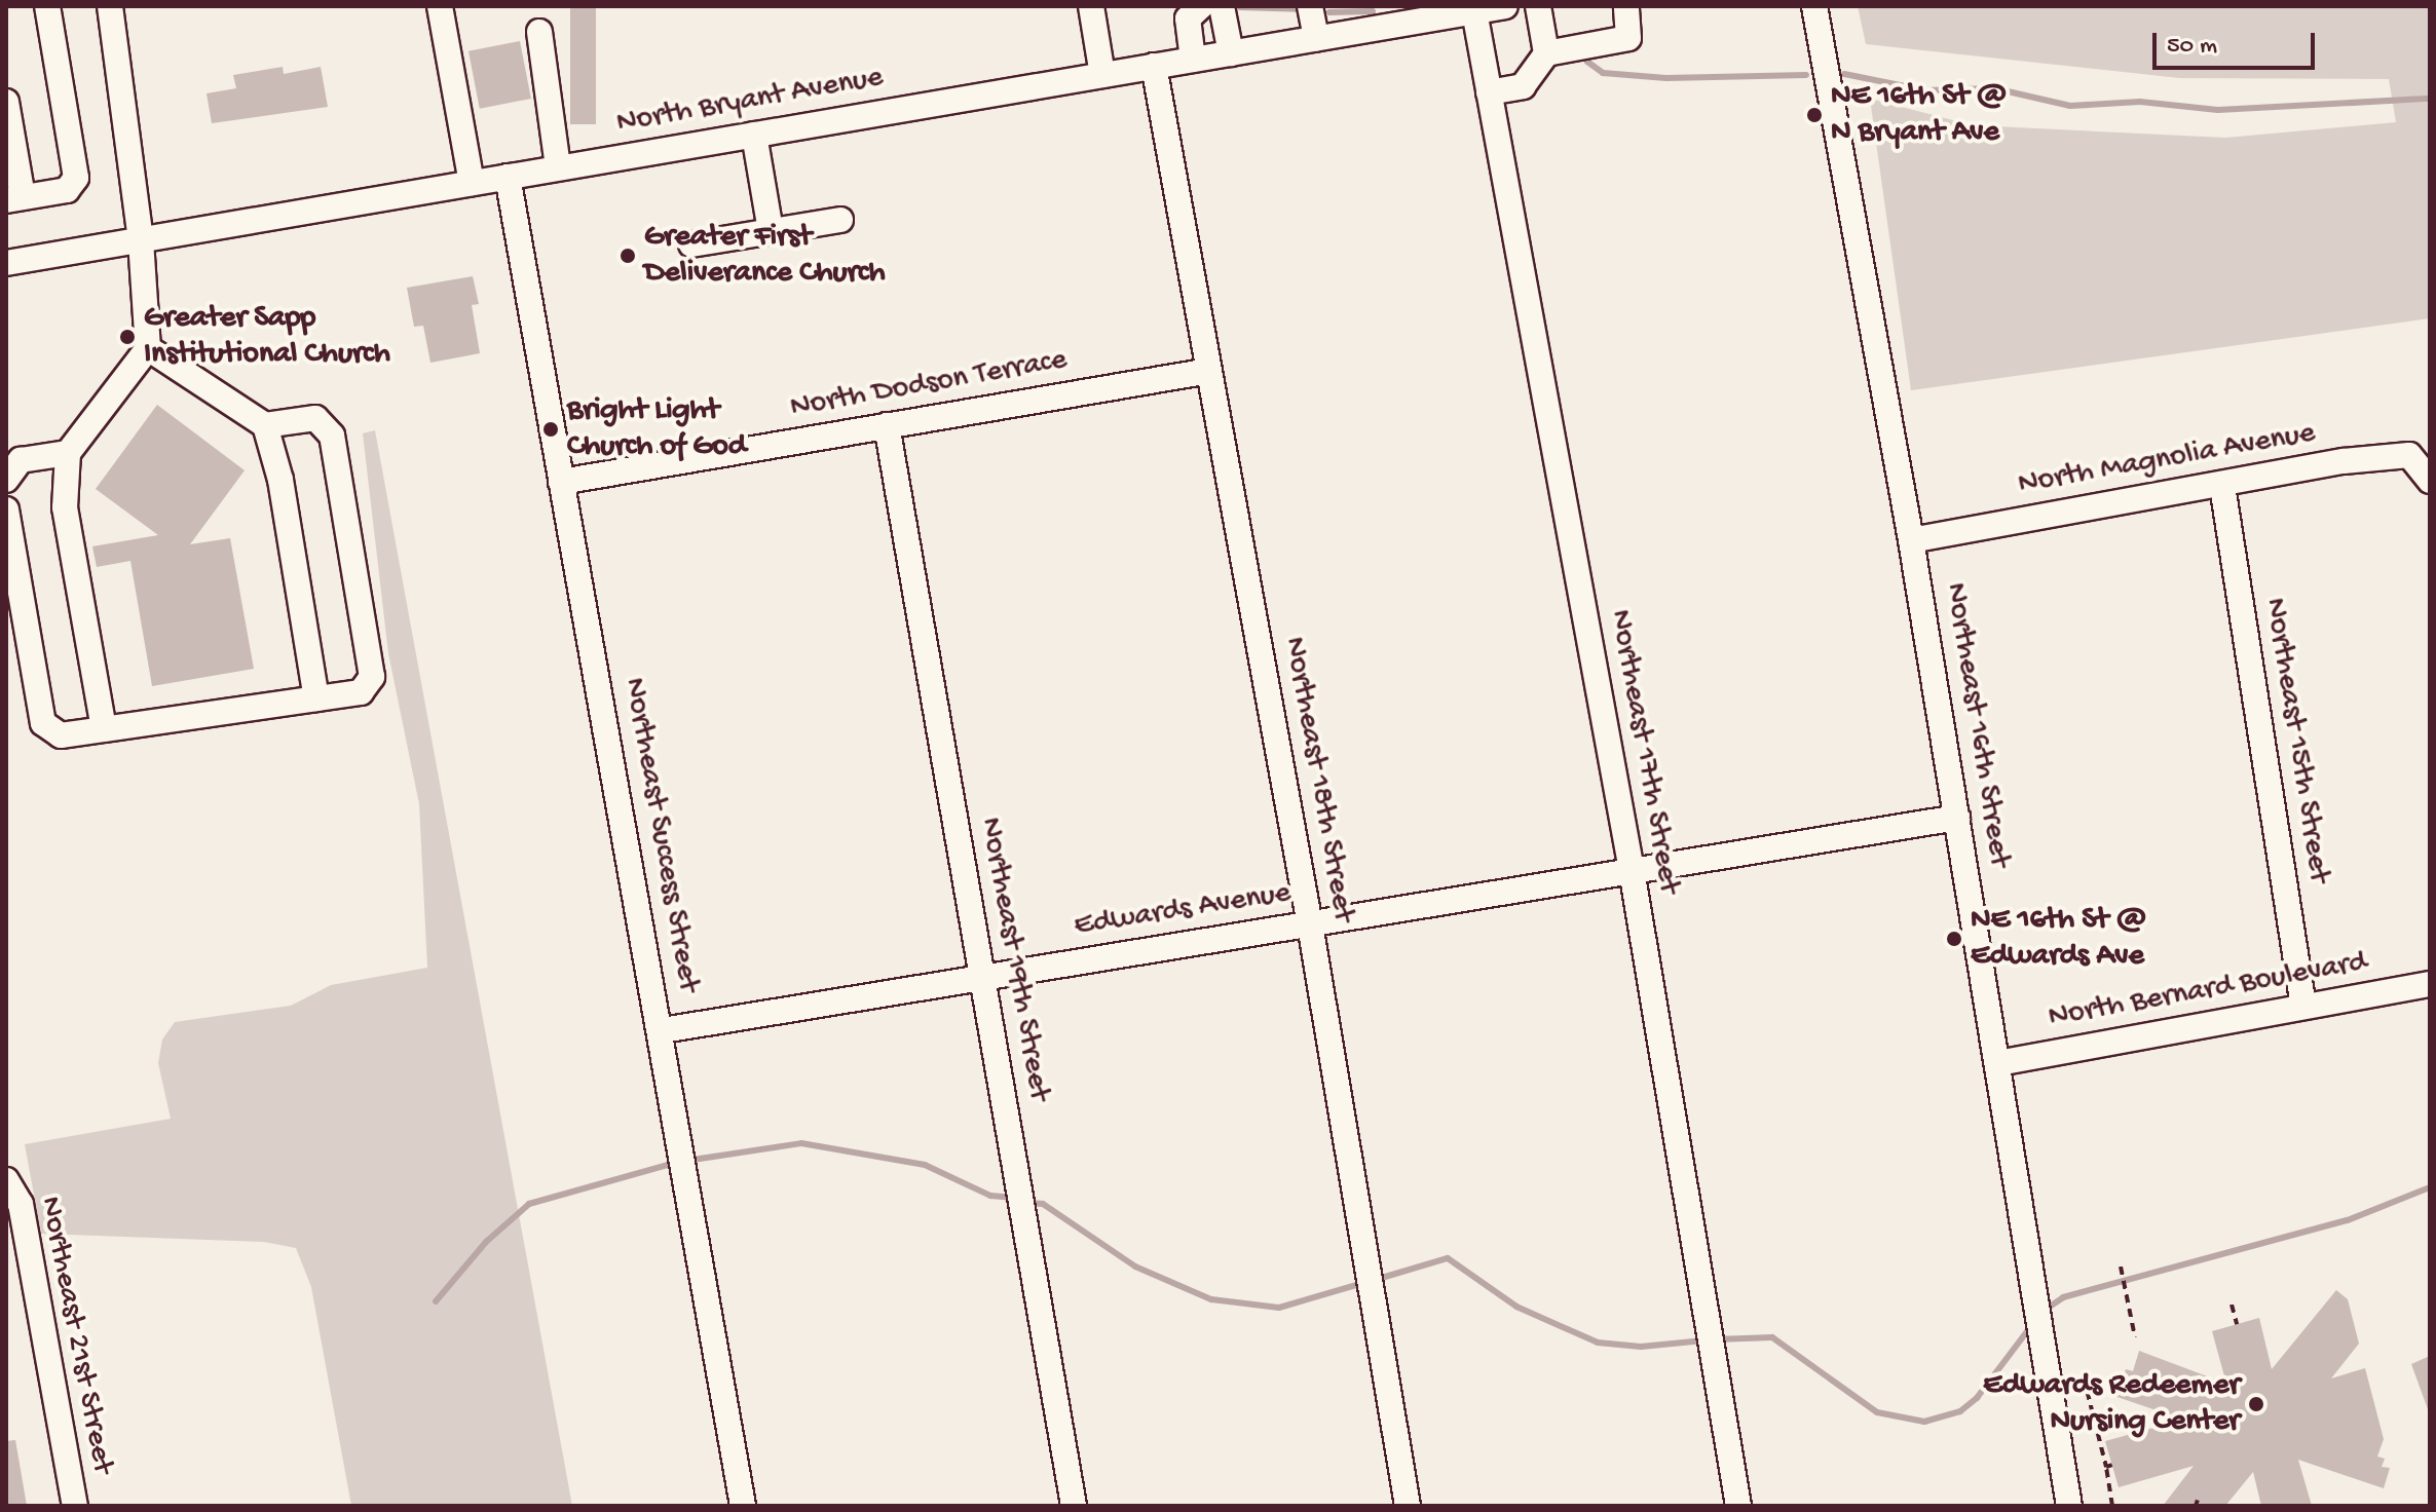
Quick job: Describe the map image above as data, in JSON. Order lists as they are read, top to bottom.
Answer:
{
  "streets": {
    "street": [
      "North Bryant Avenue",
      "North Dodson Terrace",
      "North Magnolia Avenue",
      "Northeast 16th Street",
      "Northeast 15th Street",
      "Northeast 17th Street",
      "Northeast 18th Street",
      "Northeast Success Street",
      "Edwards Avenue",
      "Northeast 19th Street",
      "North Bernard Boulevard",
      "Northeast 21st Street"
    ]
  },
  "crossings": [
    ["North Bryant Avenue", "Northeast 17th Street"],
    ["North Bryant Avenue", "Northeast 18th Street"],
    ["North Bryant Avenue", "Northeast Success Street"],
    ["North Dodson Terrace", "Northeast 18th Street"],
    ["North Dodson Terrace", "Northeast Success Street"],
    ["North Dodson Terrace", "Northeast 19th Street"],
    ["North Magnolia Avenue", "Northeast 16th Street"],
    ["North Magnolia Avenue", "Northeast 15th Street"],
    ["Northeast 16th Street", "Edwards Avenue"],
    ["Northeast 16th Street", "North Bernard Boulevard"],
    ["Northeast 15th Street", "North Bernard Boulevard"],
    ["Northeast 17th Street", "Edwards Avenue"],
    ["Northeast 18th Street", "Edwards Avenue"],
    ["Northeast Success Street", "Edwards Avenue"],
    ["Edwards Avenue", "Northeast 19th Street"]
  ],
  "places": [
    "NE 16th St @ N Bryant Ave",
    "Greater First Deliverance Church",
    "Greater Sapp Institutional Church",
    "Bright Light Church of God",
    "NE 16th St @ Edwards Ave",
    "Edwards Redeemer Nursing Center"
  ],
  "scale_bar": "50 m"
}
